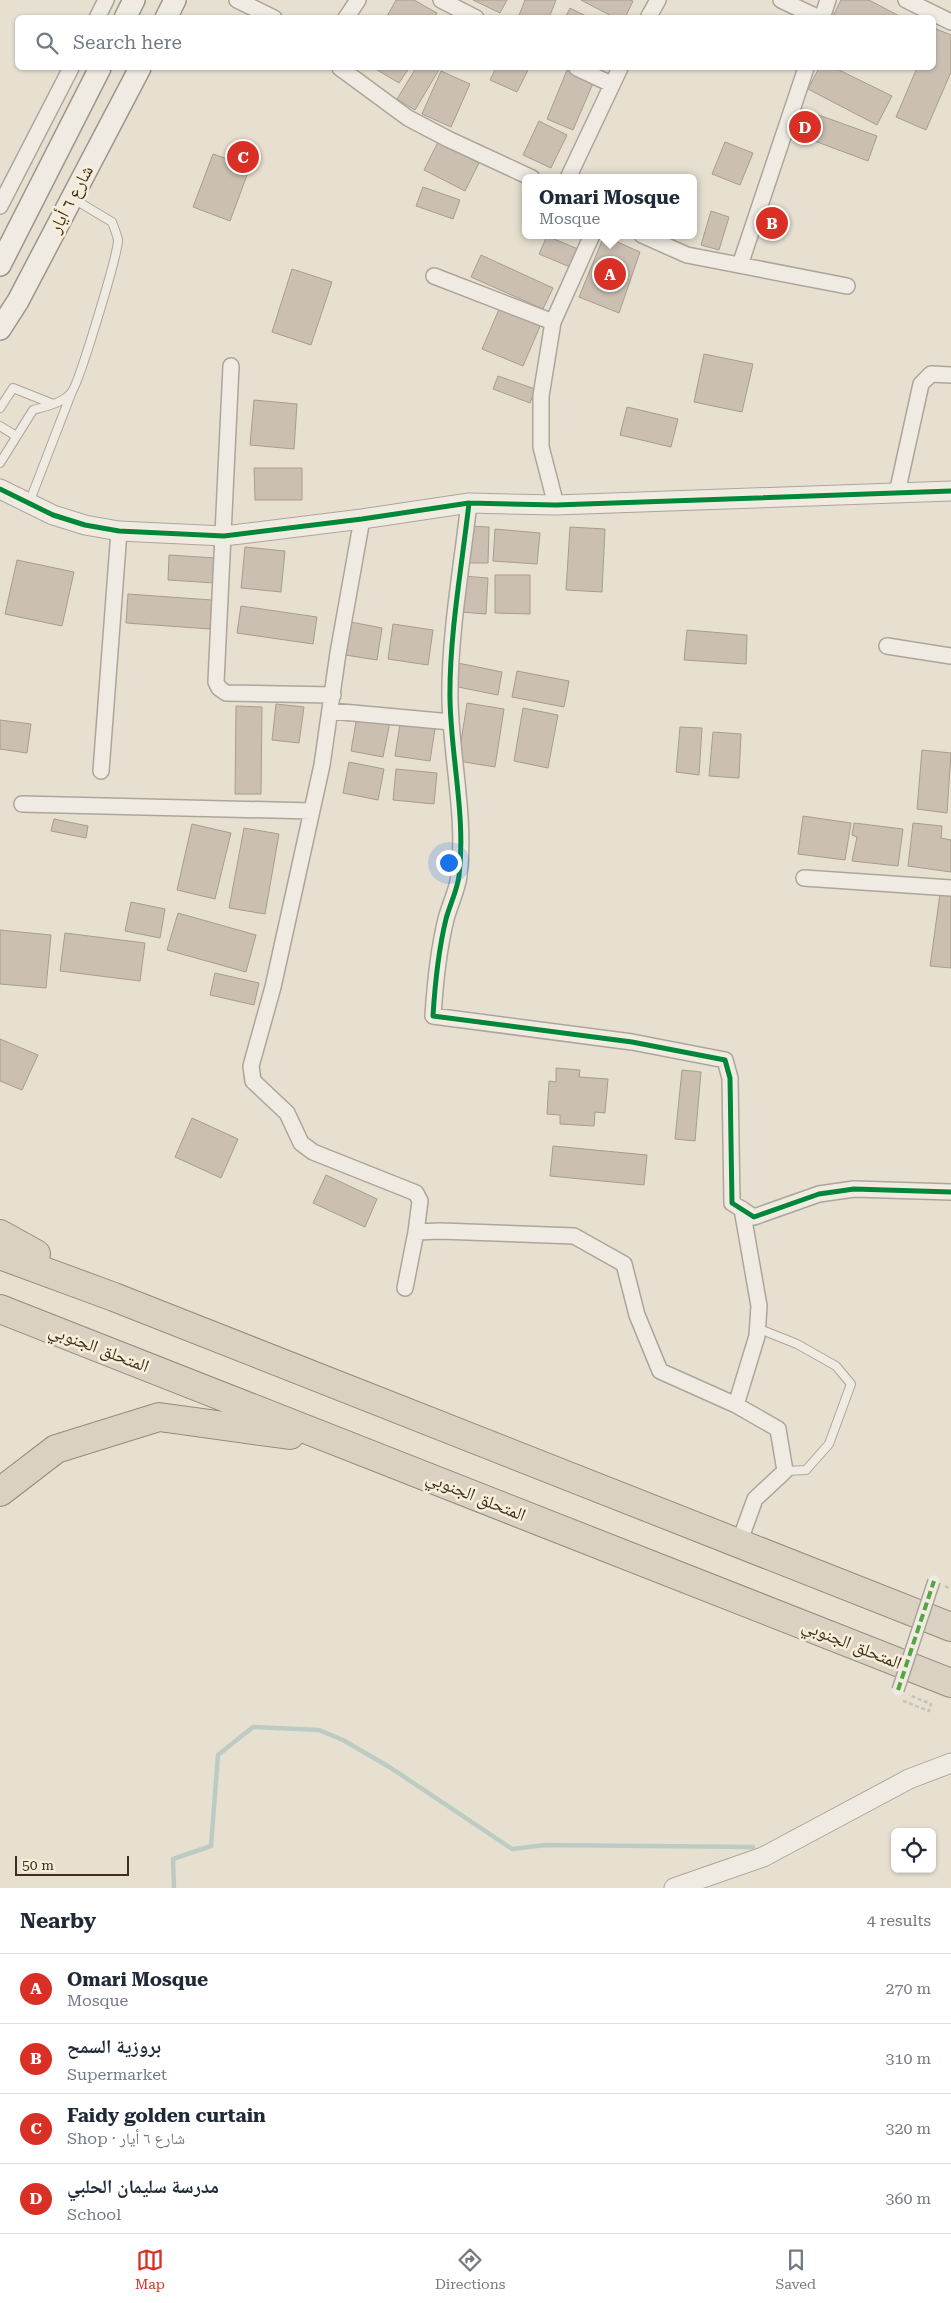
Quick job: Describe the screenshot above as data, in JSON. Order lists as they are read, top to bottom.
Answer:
{
  "streets": {
    "highway": ["المتحلق الجنوبي"],
    "main road": ["شارع ٦ أيار"]
  },
  "scale_bar": "50 m",
  "page": {
    "search": "Search here",
    "pins": [
      "D",
      "C",
      "B",
      "A"
    ],
    "popup": ["Omari Mosque", "Mosque"],
    "scale": "50 m",
    "heading": ["Nearby", "4 results"],
    "list": [
      {
        "mark": "A",
        "name": "Omari Mosque",
        "note": "Mosque",
        "value": "270 m"
      },
      {
        "mark": "B",
        "name": "بروزية السمح",
        "note": "Supermarket",
        "value": "310 m"
      },
      {
        "mark": "C",
        "name": "Faidy golden curtain",
        "note": "Shop · شارع ٦ أيار",
        "value": "320 m"
      },
      {
        "mark": "D",
        "name": "مدرسة سليمان الحلبي",
        "note": "School",
        "value": "360 m"
      }
    ],
    "nav": ["Map", "Directions", "Saved"]
  }
}
